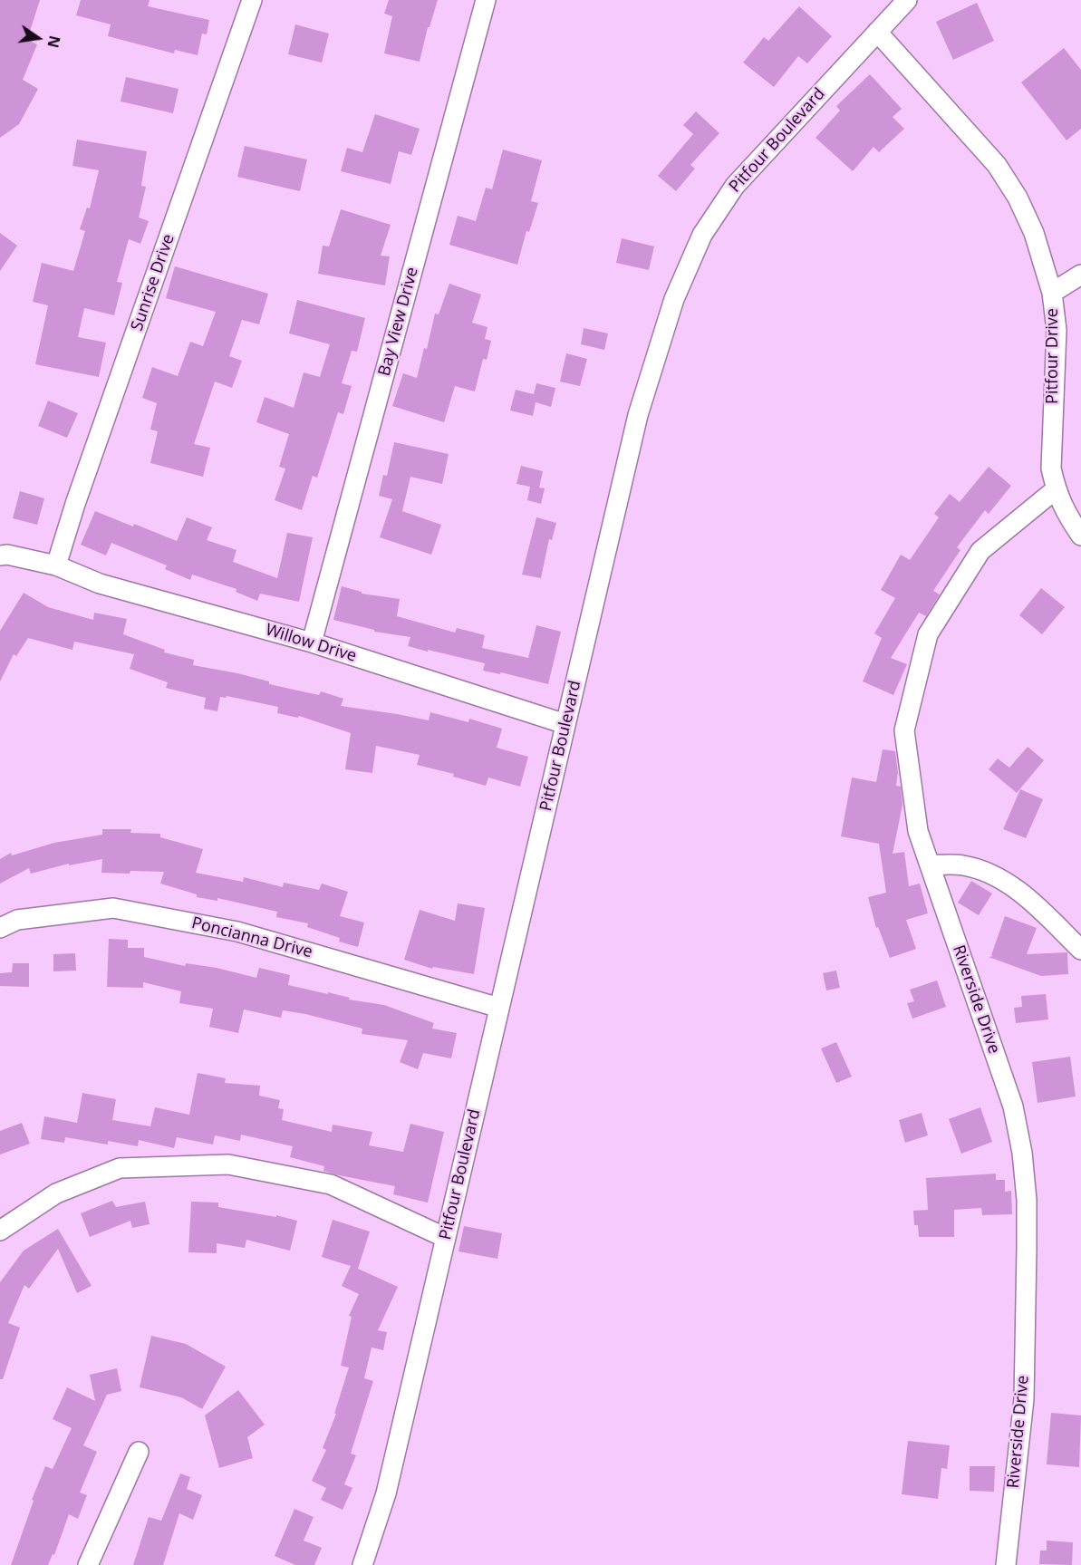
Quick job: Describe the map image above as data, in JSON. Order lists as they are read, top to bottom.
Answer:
{
  "streets": {
    "street": [
      "Pitfour Boulevard",
      "Sunrise Drive",
      "Bay View Drive",
      "Pitfour Drive",
      "Willow Drive",
      "Poncianna Drive",
      "Riverside Drive"
    ]
  },
  "crossings": [
    ["Pitfour Boulevard", "Pitfour Drive"],
    ["Pitfour Boulevard", "Willow Drive"],
    ["Pitfour Boulevard", "Poncianna Drive"],
    ["Sunrise Drive", "Willow Drive"],
    ["Bay View Drive", "Willow Drive"],
    ["Pitfour Drive", "Riverside Drive"]
  ],
  "north": "right"
}
